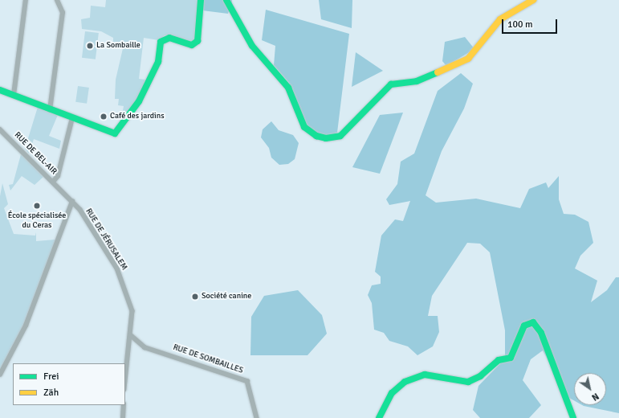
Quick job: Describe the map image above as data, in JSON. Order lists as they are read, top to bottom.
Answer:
{
  "streets": {
    "street": ["RUE DE BEL-AIR", "RUE DE JÉRUSALEM", "RUE DE SOMBAILLES"]
  },
  "crossings": [
    ["RUE DE BEL-AIR", "RUE DE JÉRUSALEM"],
    ["RUE DE JÉRUSALEM", "RUE DE SOMBAILLES"]
  ],
  "places": [
    "La Sombaille",
    "Café des jardins",
    "École spécialisée du Ceras",
    "Société canine"
  ],
  "legend": ["Frei", "Zäh"],
  "scale_bar": "100 m",
  "north": "bottom right"
}
